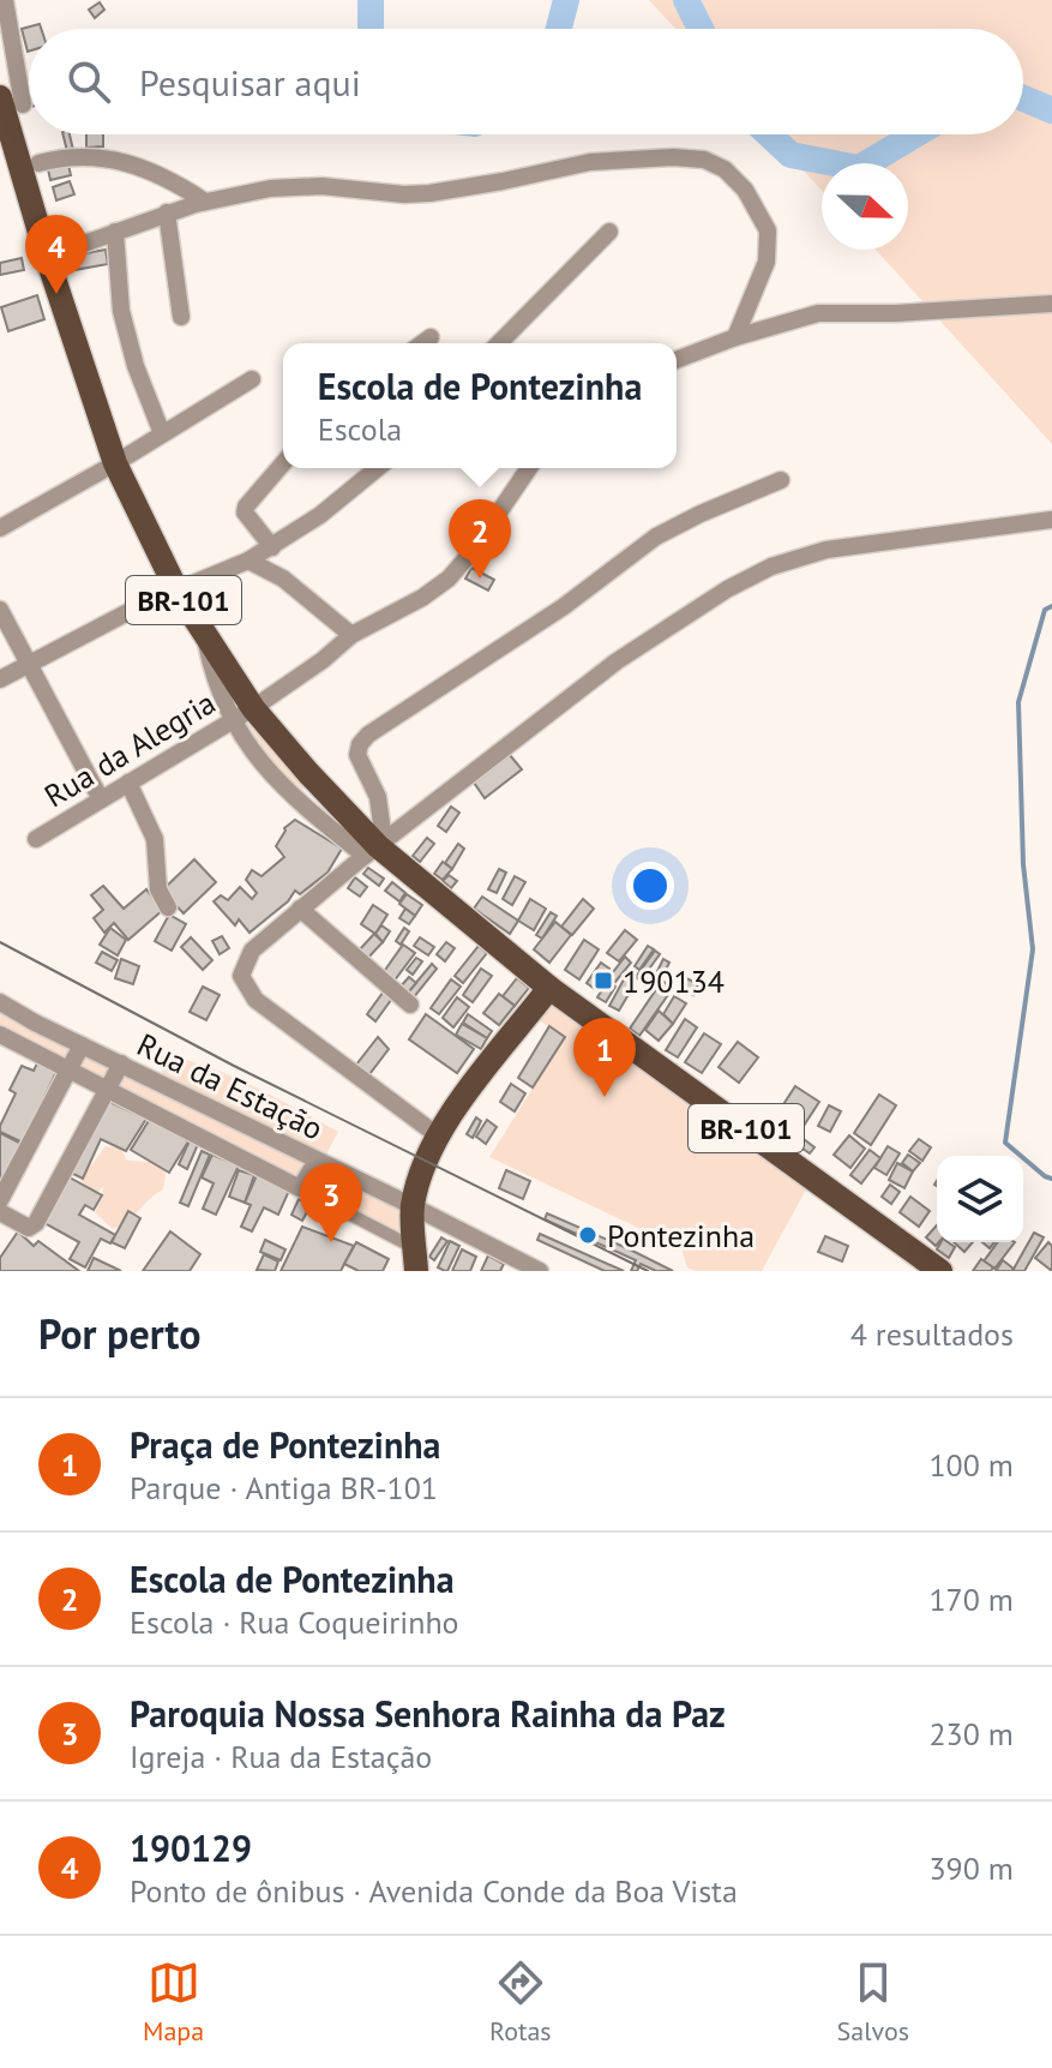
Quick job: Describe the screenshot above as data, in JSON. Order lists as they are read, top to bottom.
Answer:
{
  "streets": {
    "main road": ["BR-101"],
    "street": ["Rua da Alegria", "Rua da Estação"]
  },
  "crossings": [
    ["BR-101", "Rua da Alegria"]
  ],
  "places": {
    "transit": ["190134"],
    "other": ["Pontezinha"]
  },
  "north": "right",
  "page": {
    "search": "Pesquisar aqui",
    "pins": [
      "4",
      "2",
      "1",
      "3"
    ],
    "popup": ["Escola de Pontezinha", "Escola"],
    "heading": ["Por perto", "4 resultados"],
    "list": [
      {
        "mark": "1",
        "name": "Praça de Pontezinha",
        "note": "Parque · Antiga BR-101",
        "value": "100 m"
      },
      {
        "mark": "2",
        "name": "Escola de Pontezinha",
        "note": "Escola · Rua Coqueirinho",
        "value": "170 m"
      },
      {
        "mark": "3",
        "name": "Paroquia Nossa Senhora Rainha da Paz",
        "note": "Igreja · Rua da Estação",
        "value": "230 m"
      },
      {
        "mark": "4",
        "name": "190129",
        "note": "Ponto de ônibus · Avenida Conde da Boa Vista",
        "value": "390 m"
      }
    ],
    "nav": ["Mapa", "Rotas", "Salvos"]
  }
}
